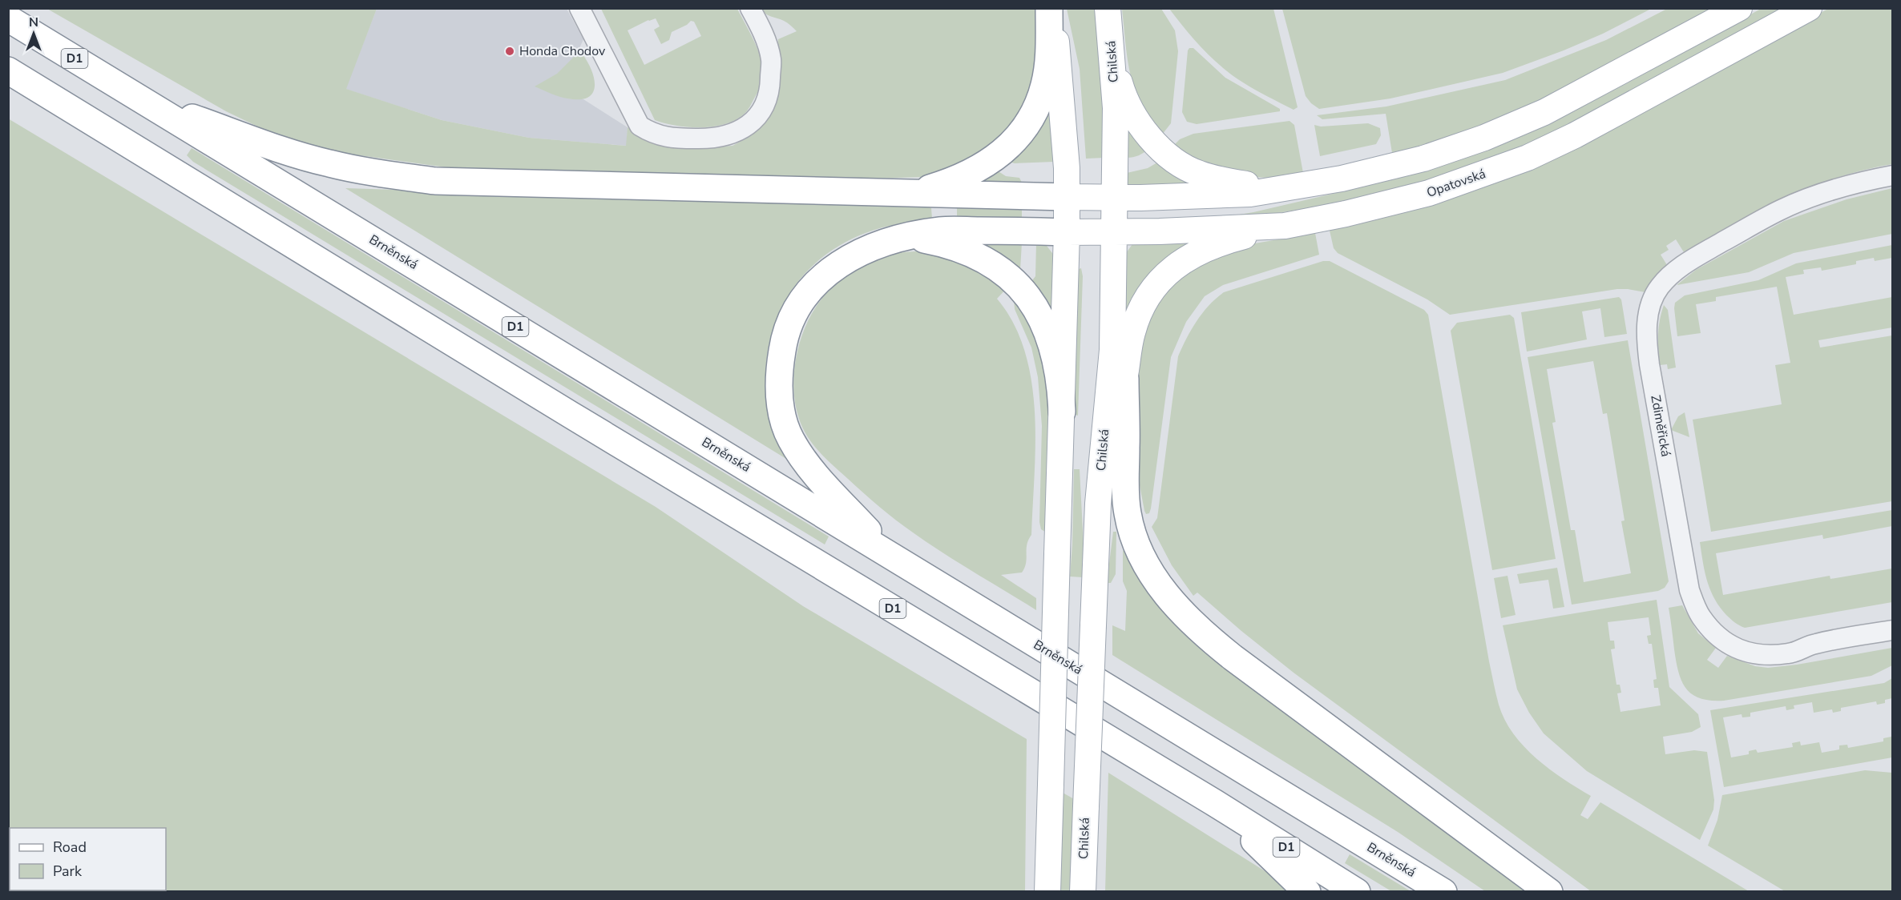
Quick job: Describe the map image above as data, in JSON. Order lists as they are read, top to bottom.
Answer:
{
  "streets": {
    "highway": ["D1", "Brněnská"],
    "main road": ["Chilská", "Opatovská"],
    "street": ["Zdiměřická"]
  },
  "crossings": [
    ["Chilská", "Opatovská"]
  ],
  "places": ["Honda Chodov"],
  "legend": ["Road", "Park"],
  "north": "top"
}
